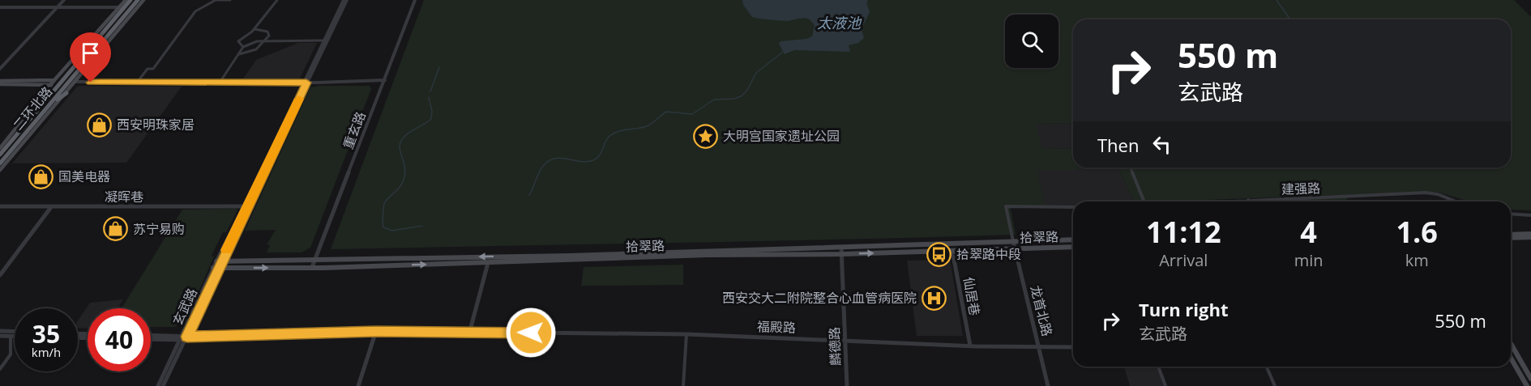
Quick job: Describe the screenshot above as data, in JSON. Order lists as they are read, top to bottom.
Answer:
{
  "streets": {
    "highway": ["二环北路"],
    "main road": ["拾翠路"],
    "street": [
      "重玄路",
      "建强路",
      "凝晖巷",
      "仙居巷",
      "玄武路",
      "龙首北路",
      "福殿路",
      "麟德路"
    ]
  },
  "crossings": [
    ["重玄路", "拾翠路"],
    ["凝晖巷", "玄武路"],
    ["拾翠路", "仙居巷"],
    ["拾翠路", "玄武路"],
    ["拾翠路", "龙首北路"],
    ["拾翠路", "麟德路"],
    ["仙居巷", "福殿路"],
    ["玄武路", "福殿路"],
    ["龙首北路", "福殿路"],
    ["福殿路", "麟德路"]
  ],
  "water": ["太液池"],
  "places": {
    "shop": ["西安明珠家居", "国美电器", "苏宁易购"],
    "place": ["大明宫国家遗址公园"],
    "bus stop": ["拾翠路中段"],
    "hospital": ["西安交大二附院整合心血管病医院"]
  },
  "page": {
    "turn": ["550 m", "玄武路"],
    "then": "Then",
    "eta": [
      "11:12",
      "Arrival",
      "4",
      "min",
      "1.6",
      "km"
    ],
    "list": [
      {
        "name": "Turn right",
        "note": "玄武路",
        "value": "550 m"
      }
    ],
    "speed": "35 km/h",
    "limit": "40"
  }
}
